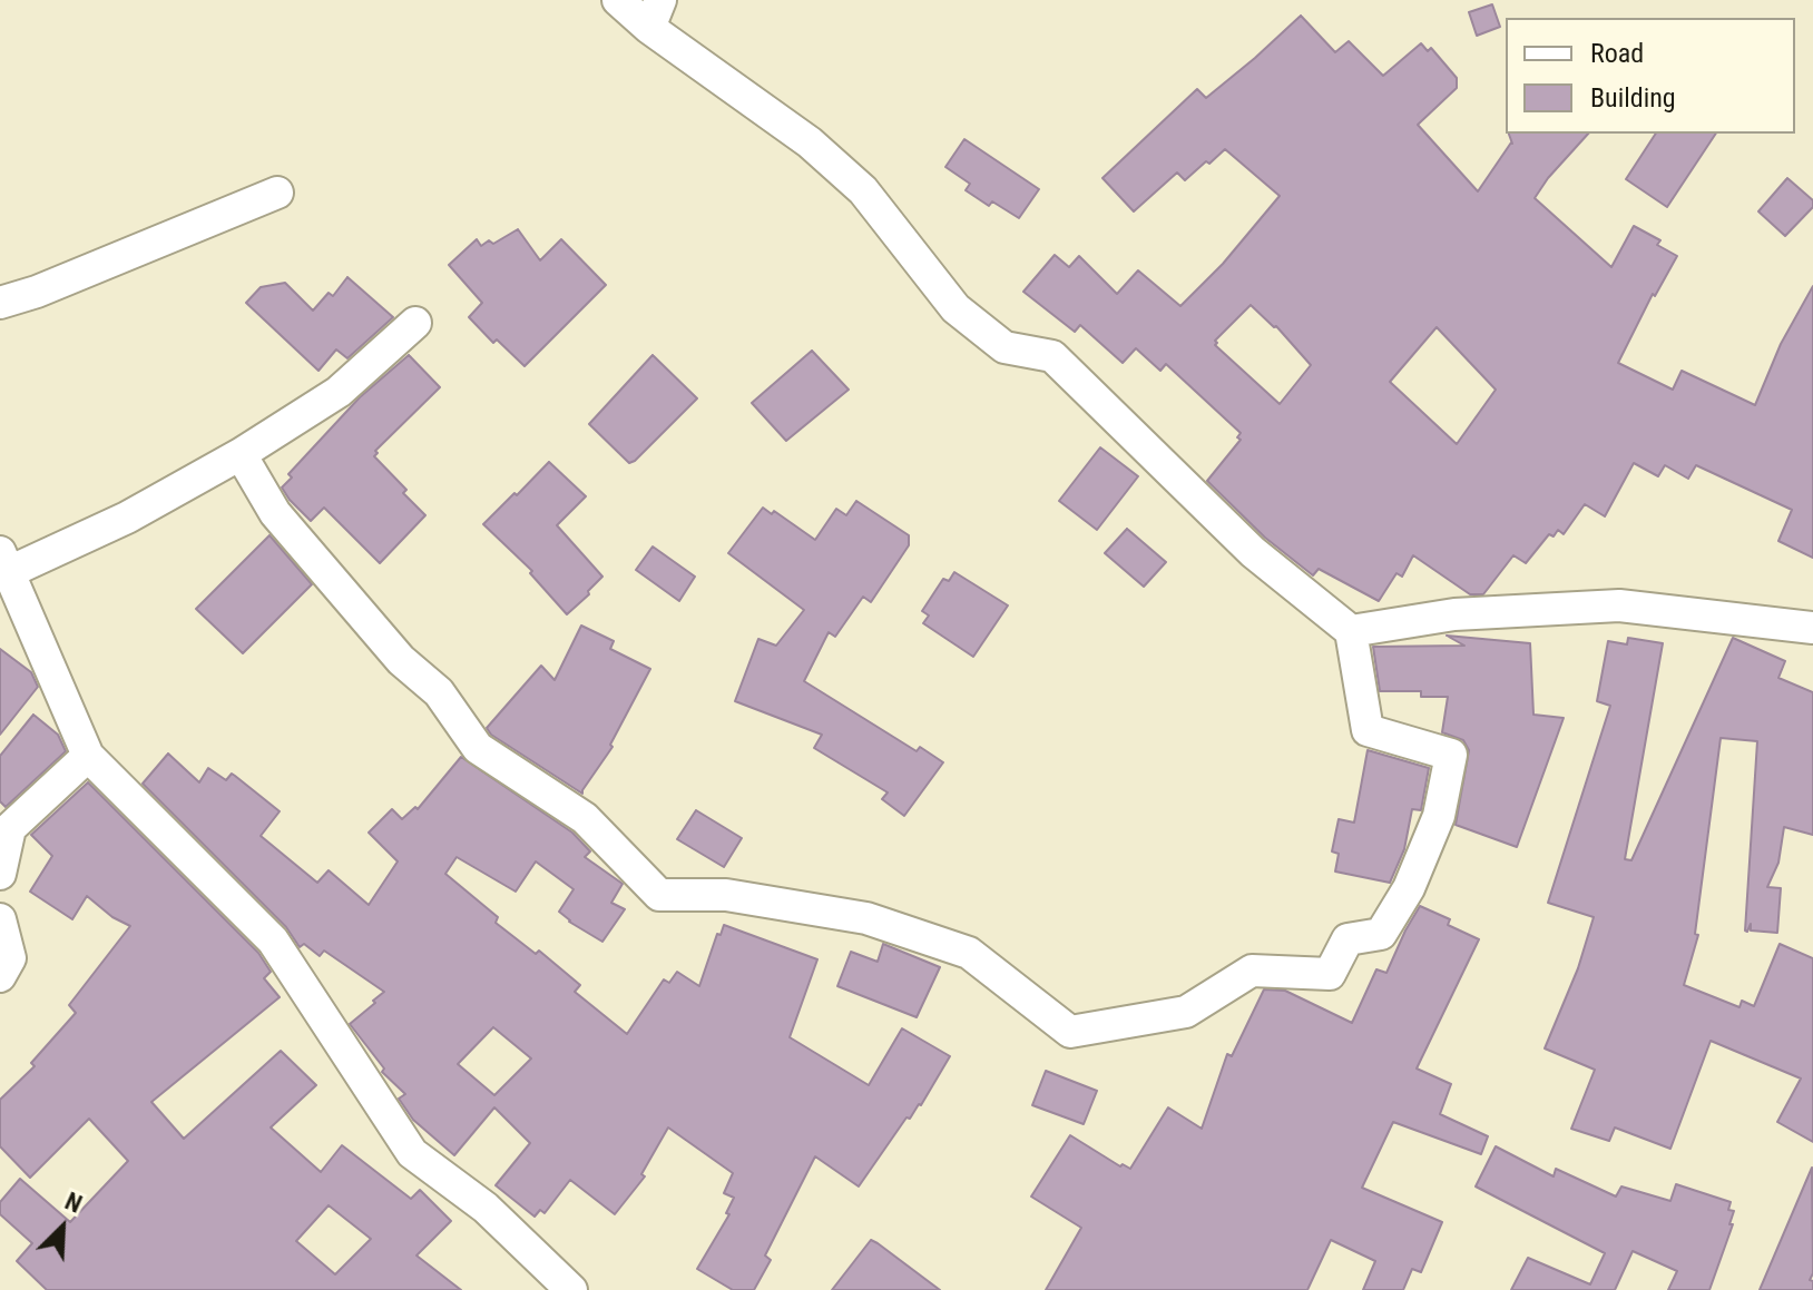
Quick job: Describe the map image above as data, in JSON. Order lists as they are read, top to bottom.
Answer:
{
  "legend": ["Road", "Building"],
  "north": "top right"
}
